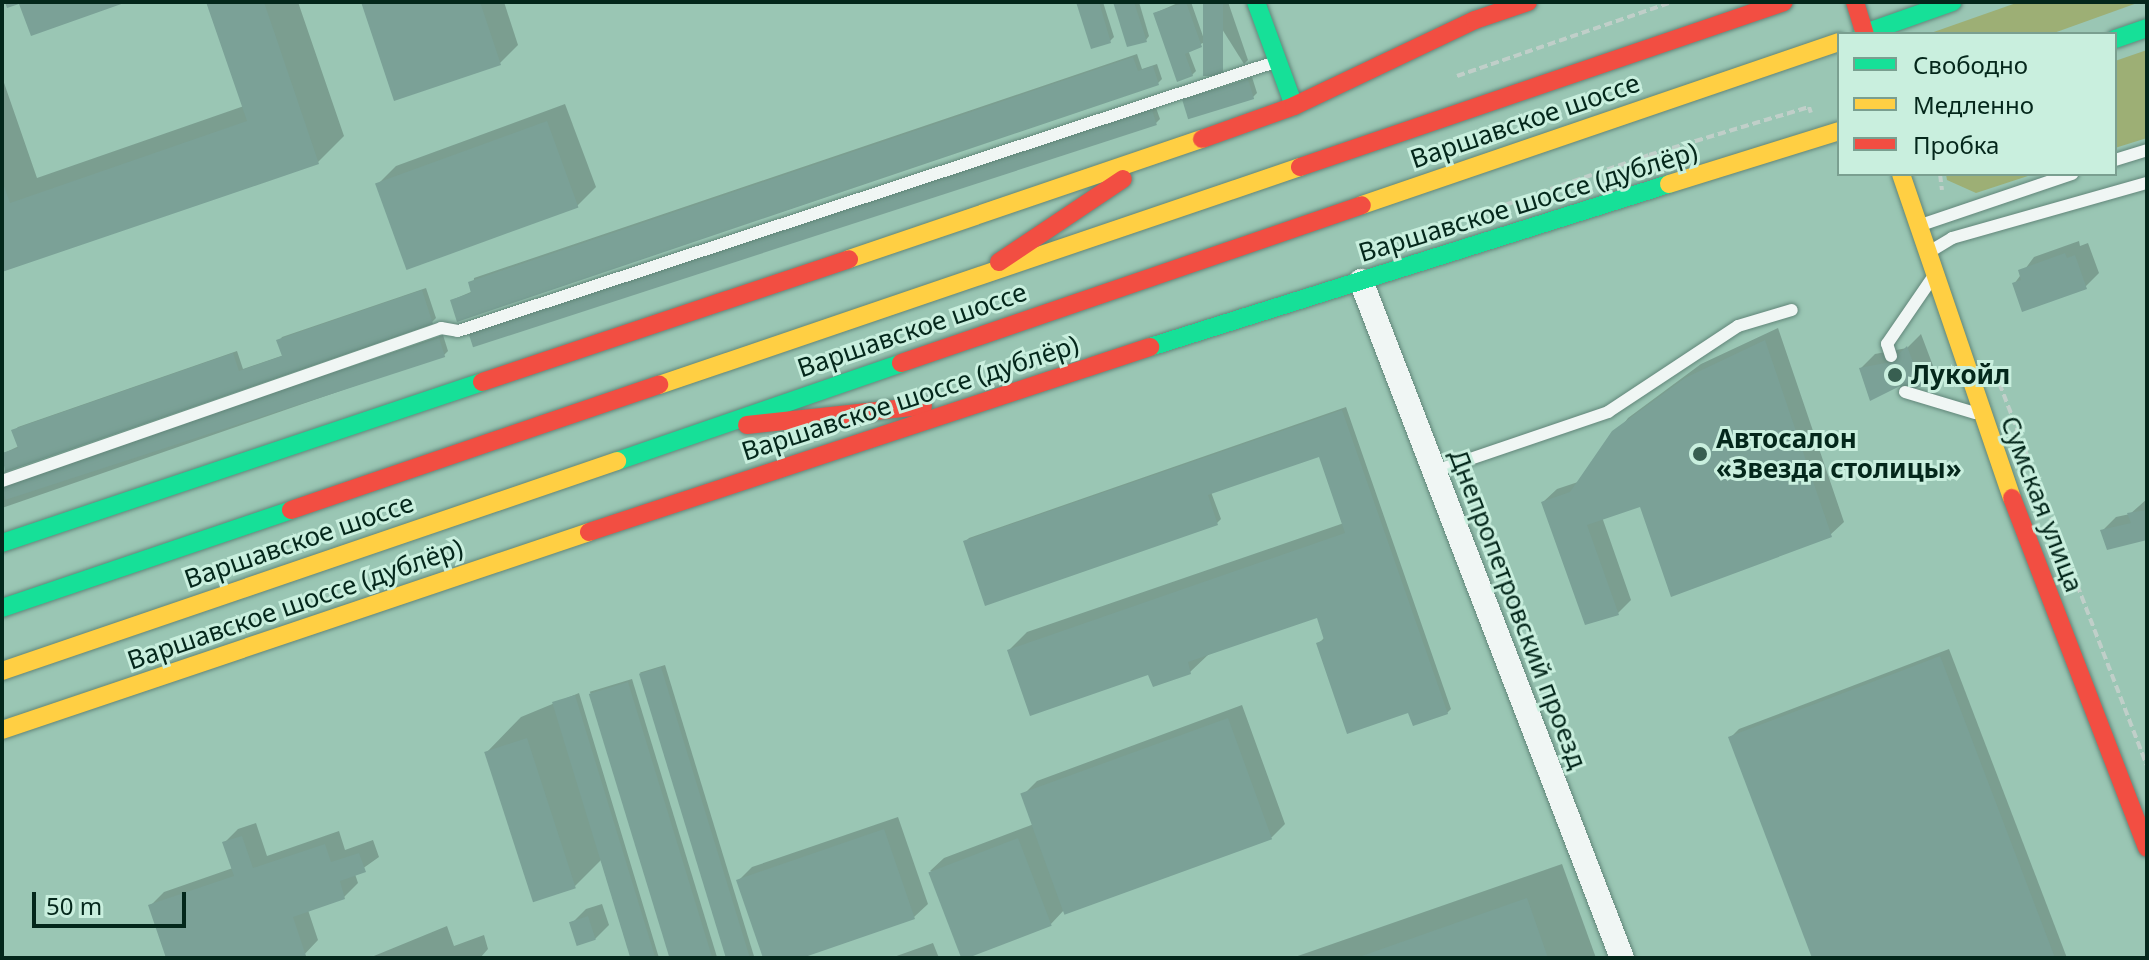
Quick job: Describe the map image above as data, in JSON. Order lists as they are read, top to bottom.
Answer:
{
  "streets": {
    "main road": ["Варшавское шоссе", "Варшавское шоссе (дублёр)", "Сумская улица"],
    "street": ["Днепропетровский проезд"]
  },
  "crossings": [
    ["Варшавское шоссе (дублёр)", "Днепропетровский проезд"]
  ],
  "places": ["Лукойл", "Автосалон «Звезда столицы»"],
  "legend": ["Свободно", "Медленно", "Пробка"],
  "scale_bar": "50 m"
}
